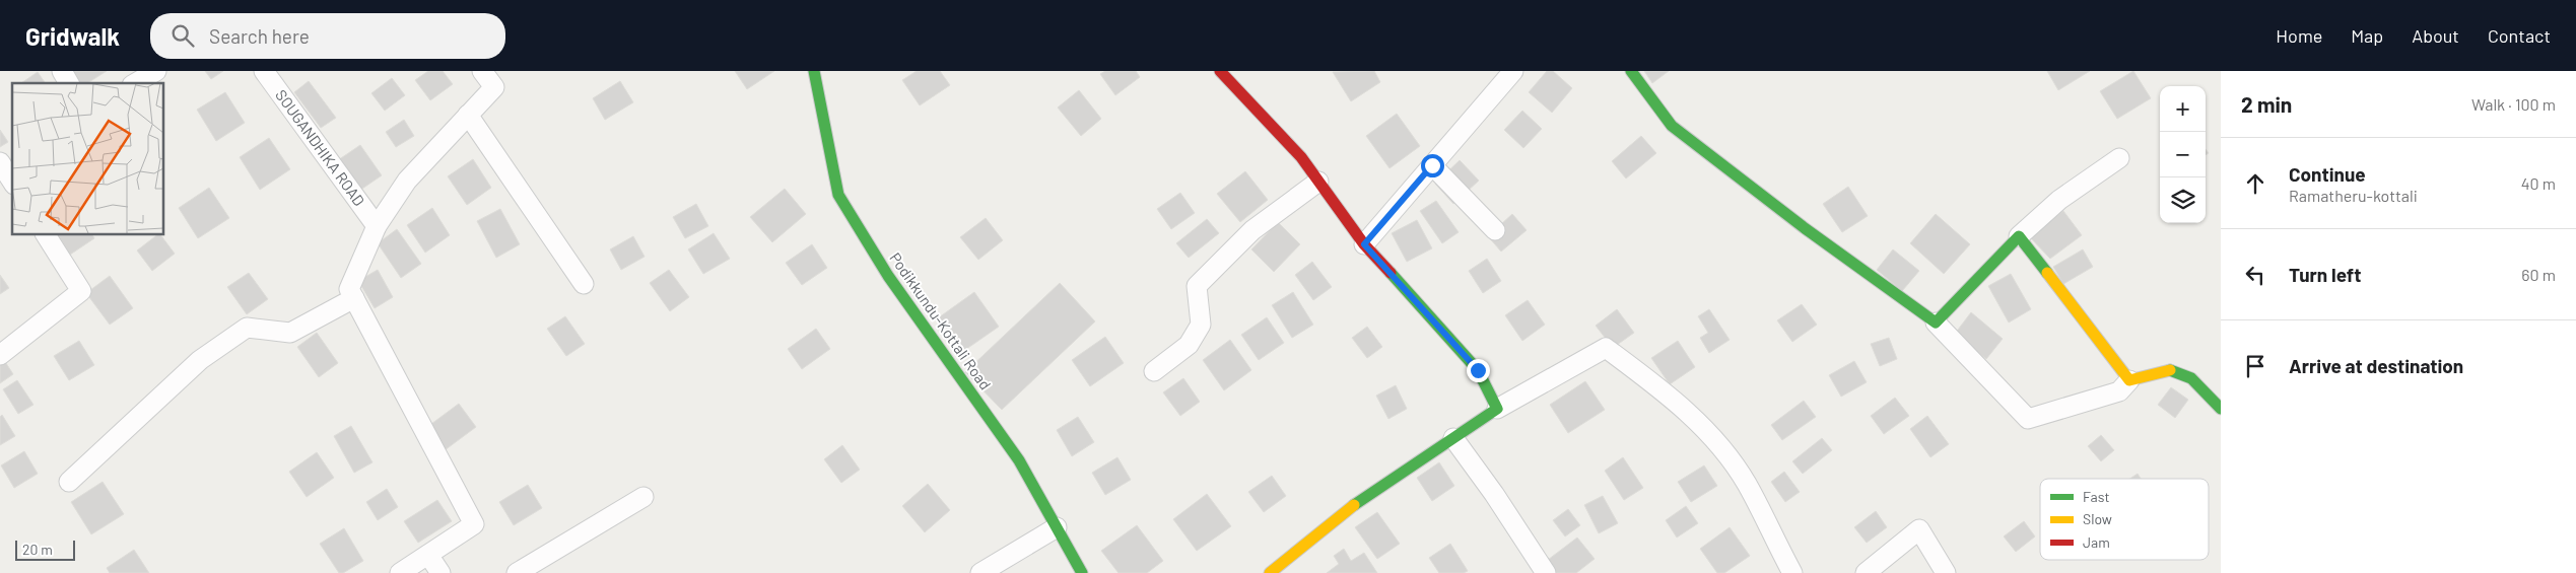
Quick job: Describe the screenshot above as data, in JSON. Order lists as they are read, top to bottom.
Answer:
{
  "streets": {
    "street": ["SOUGANDHIKA ROAD", "Podikkundu-Kottali Road"]
  },
  "legend": ["Fast", "Slow", "Jam"],
  "scale_bar": "20 m",
  "page": {
    "header": "Gridwalk",
    "search": "Search here",
    "nav": [
      "Home",
      "Map",
      "About",
      "Contact"
    ],
    "heading": ["2 min", "Walk · 100 m"],
    "map_buttons": ["+", "−"],
    "list": [
      ["Continue", "Ramatheru-kottali", "40 m"],
      ["Turn left", "60 m"],
      "Arrive at destination"
    ],
    "scale": "20 m"
  }
}
